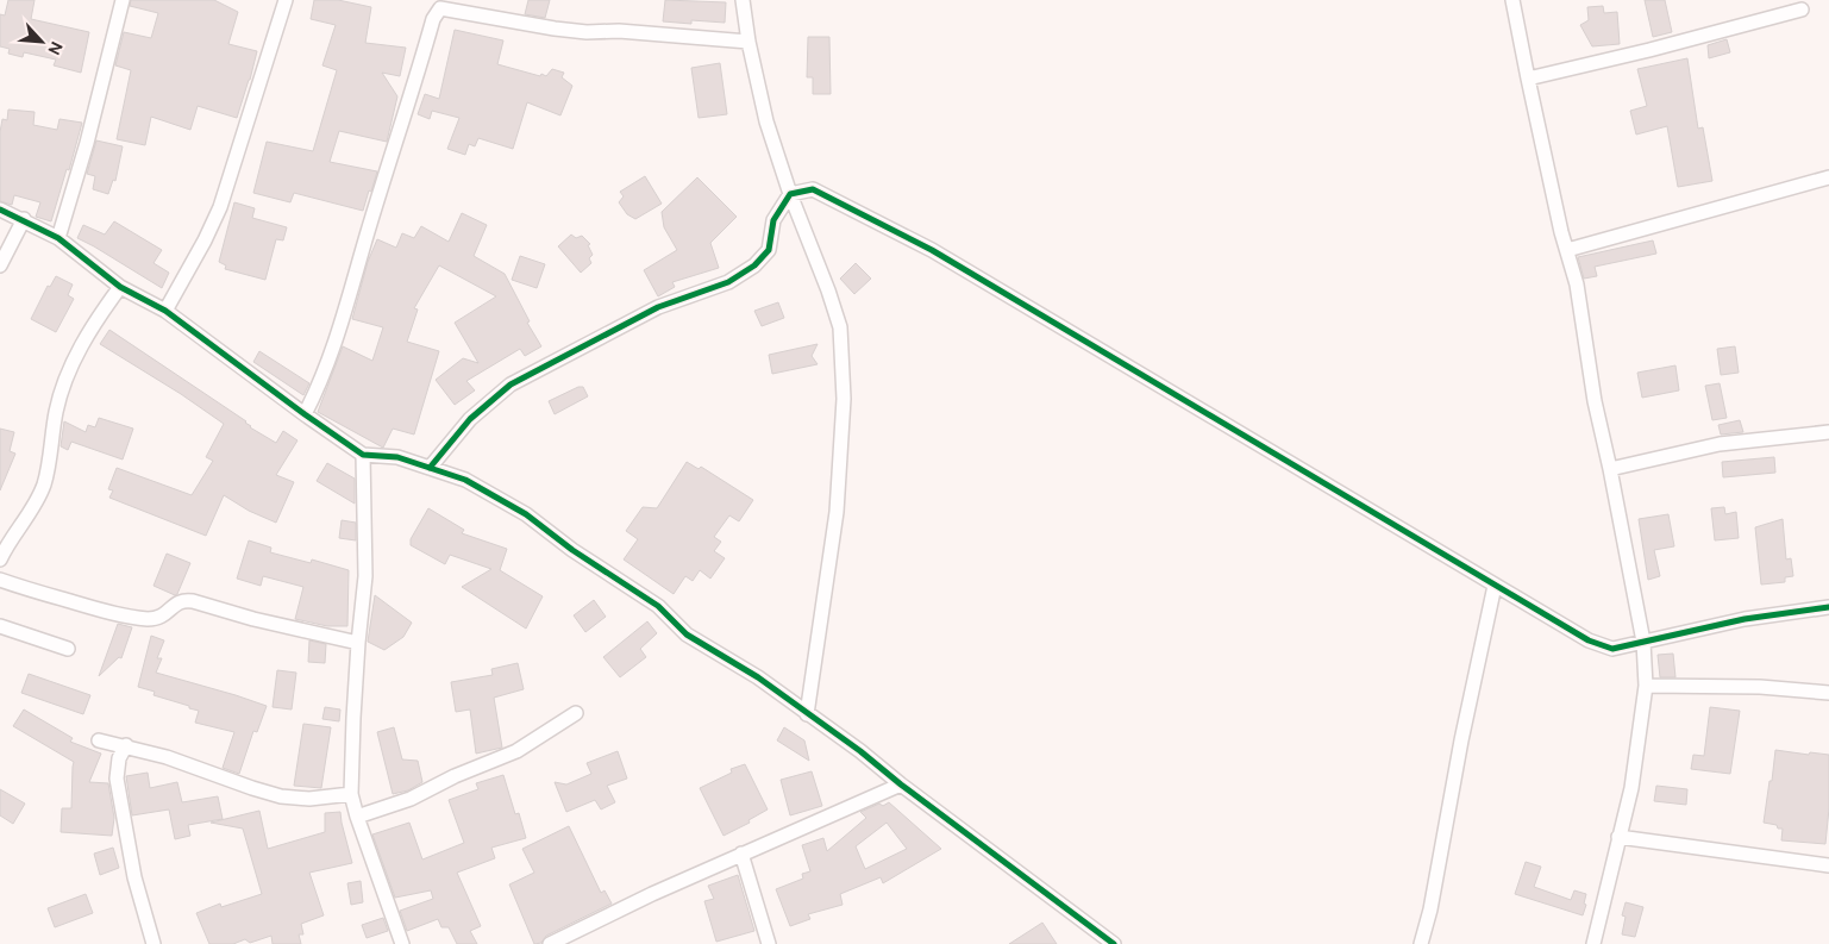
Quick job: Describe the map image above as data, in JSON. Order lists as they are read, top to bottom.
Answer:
{
  "north": "bottom right"
}
